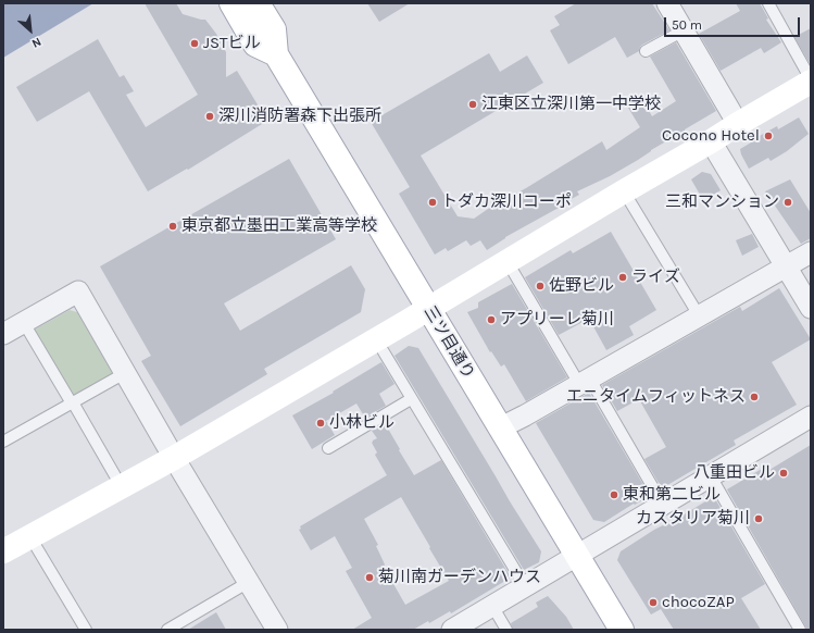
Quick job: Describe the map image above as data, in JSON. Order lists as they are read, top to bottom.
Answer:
{
  "streets": {
    "street": ["三ツ目通り"]
  },
  "places": [
    "JSTビル",
    "江東区立深川第一中学校",
    "深川消防署森下出張所",
    "Cocono Hotel",
    "トダカ深川コーポ",
    "三和マンション",
    "東京都立墨田工業高等学校",
    "ライズ",
    "佐野ビル",
    "アプリーレ菊川",
    "エニタイムフィットネス",
    "小林ビル",
    "八重田ビル",
    "東和第二ビル",
    "カスタリア菊川",
    "菊川南ガーデンハウス",
    "chocoZAP"
  ],
  "scale_bar": "50 m",
  "north": "bottom right"
}
